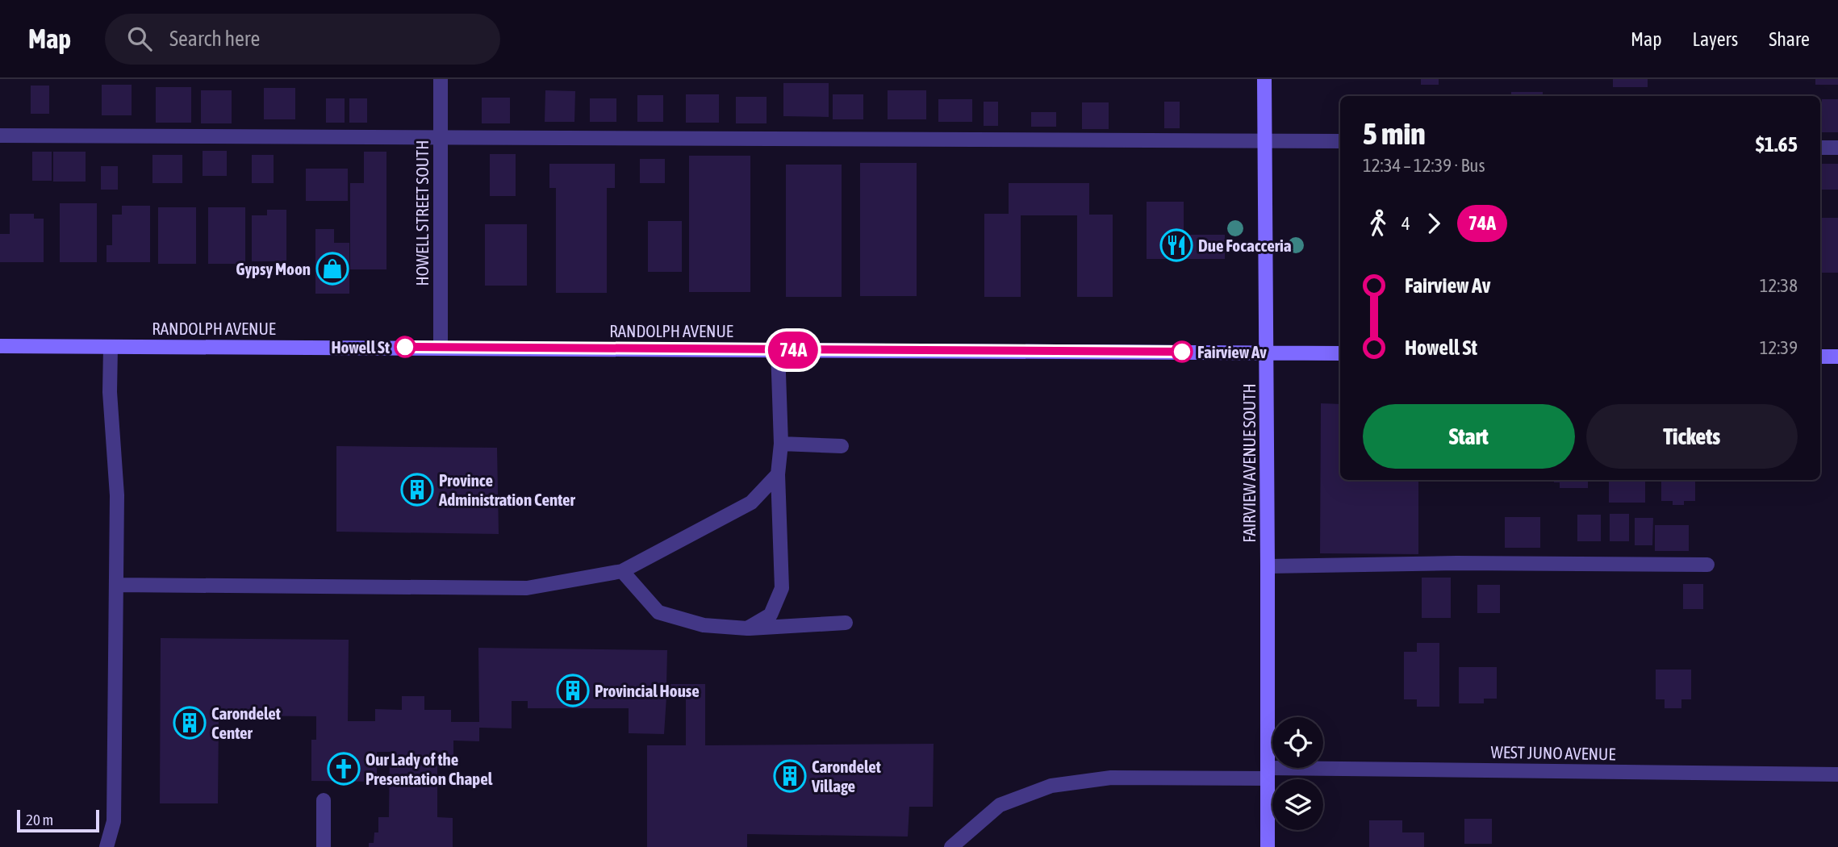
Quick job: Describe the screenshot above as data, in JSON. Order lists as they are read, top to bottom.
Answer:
{
  "streets": {
    "main road": ["RANDOLPH AVENUE", "FAIRVIEW AVENUE SOUTH"],
    "street": ["HOWELL STREET SOUTH", "WEST JUNO AVENUE"]
  },
  "crossings": [
    ["HOWELL STREET SOUTH", "RANDOLPH AVENUE"],
    ["RANDOLPH AVENUE", "FAIRVIEW AVENUE SOUTH"],
    ["FAIRVIEW AVENUE SOUTH", "WEST JUNO AVENUE"]
  ],
  "places": {
    "restaurant": ["Due Focacceria"],
    "shop": ["Gypsy Moon"],
    "other": ["Howell St", "Fairview Av"],
    "building": [
      "Province Administration Center",
      "Provincial House",
      "Carondelet Center",
      "Carondelet Village"
    ],
    "church": ["Our Lady of the Presentation Chapel"]
  },
  "lines": ["bus line 74A"],
  "scale_bar": "20 m",
  "page": {
    "header": "Map",
    "search": "Search here",
    "nav": ["Map", "Layers", "Share"],
    "on_map": "74A",
    "heading": ["5 min", "12:34 – 12:39 · Bus", "$1.65"],
    "legs": ["4", "74A"],
    "list": [
      {
        "name": "Fairview Av",
        "value": "12:38"
      },
      {
        "name": "Howell St",
        "value": "12:39"
      }
    ],
    "buttons": ["Start", "Tickets"],
    "scale": "20 m"
  }
}
